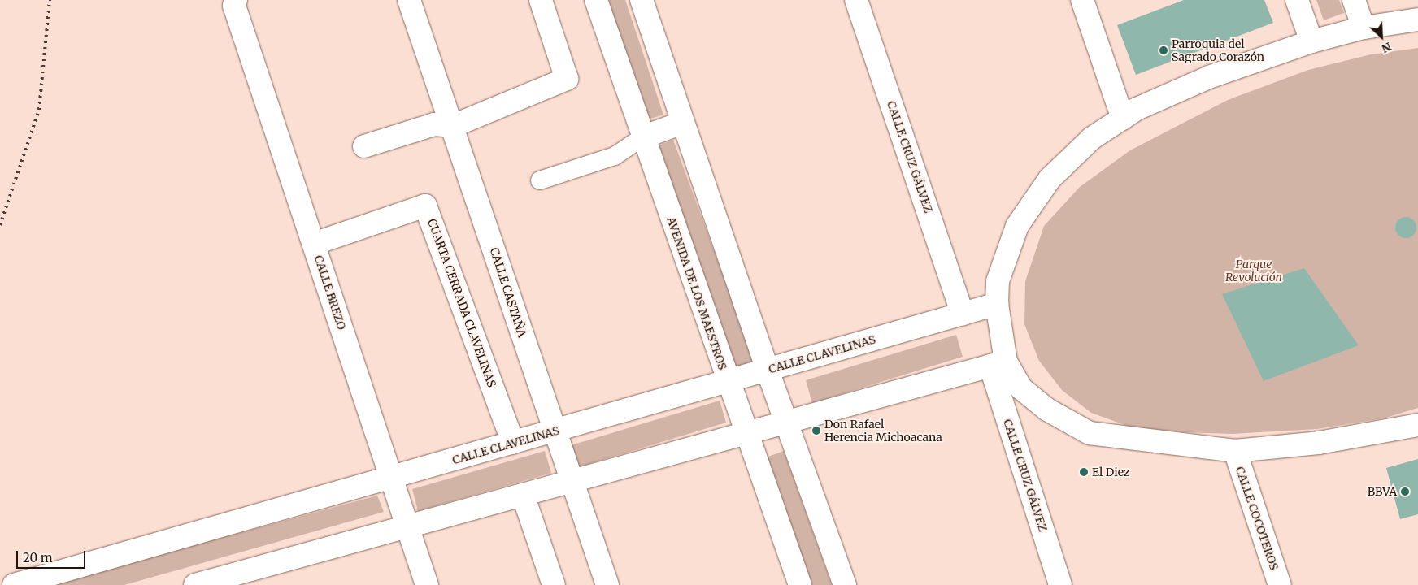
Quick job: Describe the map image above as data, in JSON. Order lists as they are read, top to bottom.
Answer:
{
  "streets": {
    "street": [
      "CALLE CRUZ GÁLVEZ",
      "CALLE BREZO",
      "CALLE CASTAÑA",
      "AVENIDA DE LOS MAESTROS",
      "CUARTA CERRADA CLAVELINAS",
      "CALLE CLAVELINAS",
      "CALLE COCOTEROS"
    ]
  },
  "crossings": [
    ["CALLE CRUZ GÁLVEZ", "CALLE CLAVELINAS"],
    ["CALLE BREZO", "CUARTA CERRADA CLAVELINAS"],
    ["CALLE BREZO", "CALLE CLAVELINAS"],
    ["CALLE CASTAÑA", "CALLE CLAVELINAS"],
    ["AVENIDA DE LOS MAESTROS", "CALLE CLAVELINAS"],
    ["CUARTA CERRADA CLAVELINAS", "CALLE CLAVELINAS"]
  ],
  "parks": ["Parque Revolución"],
  "places": [
    "Parroquia del Sagrado Corazón",
    "Don Rafael Herencia Michoacana",
    "El Diez",
    "BBVA"
  ],
  "scale_bar": "20 m",
  "north": "bottom right"
}
